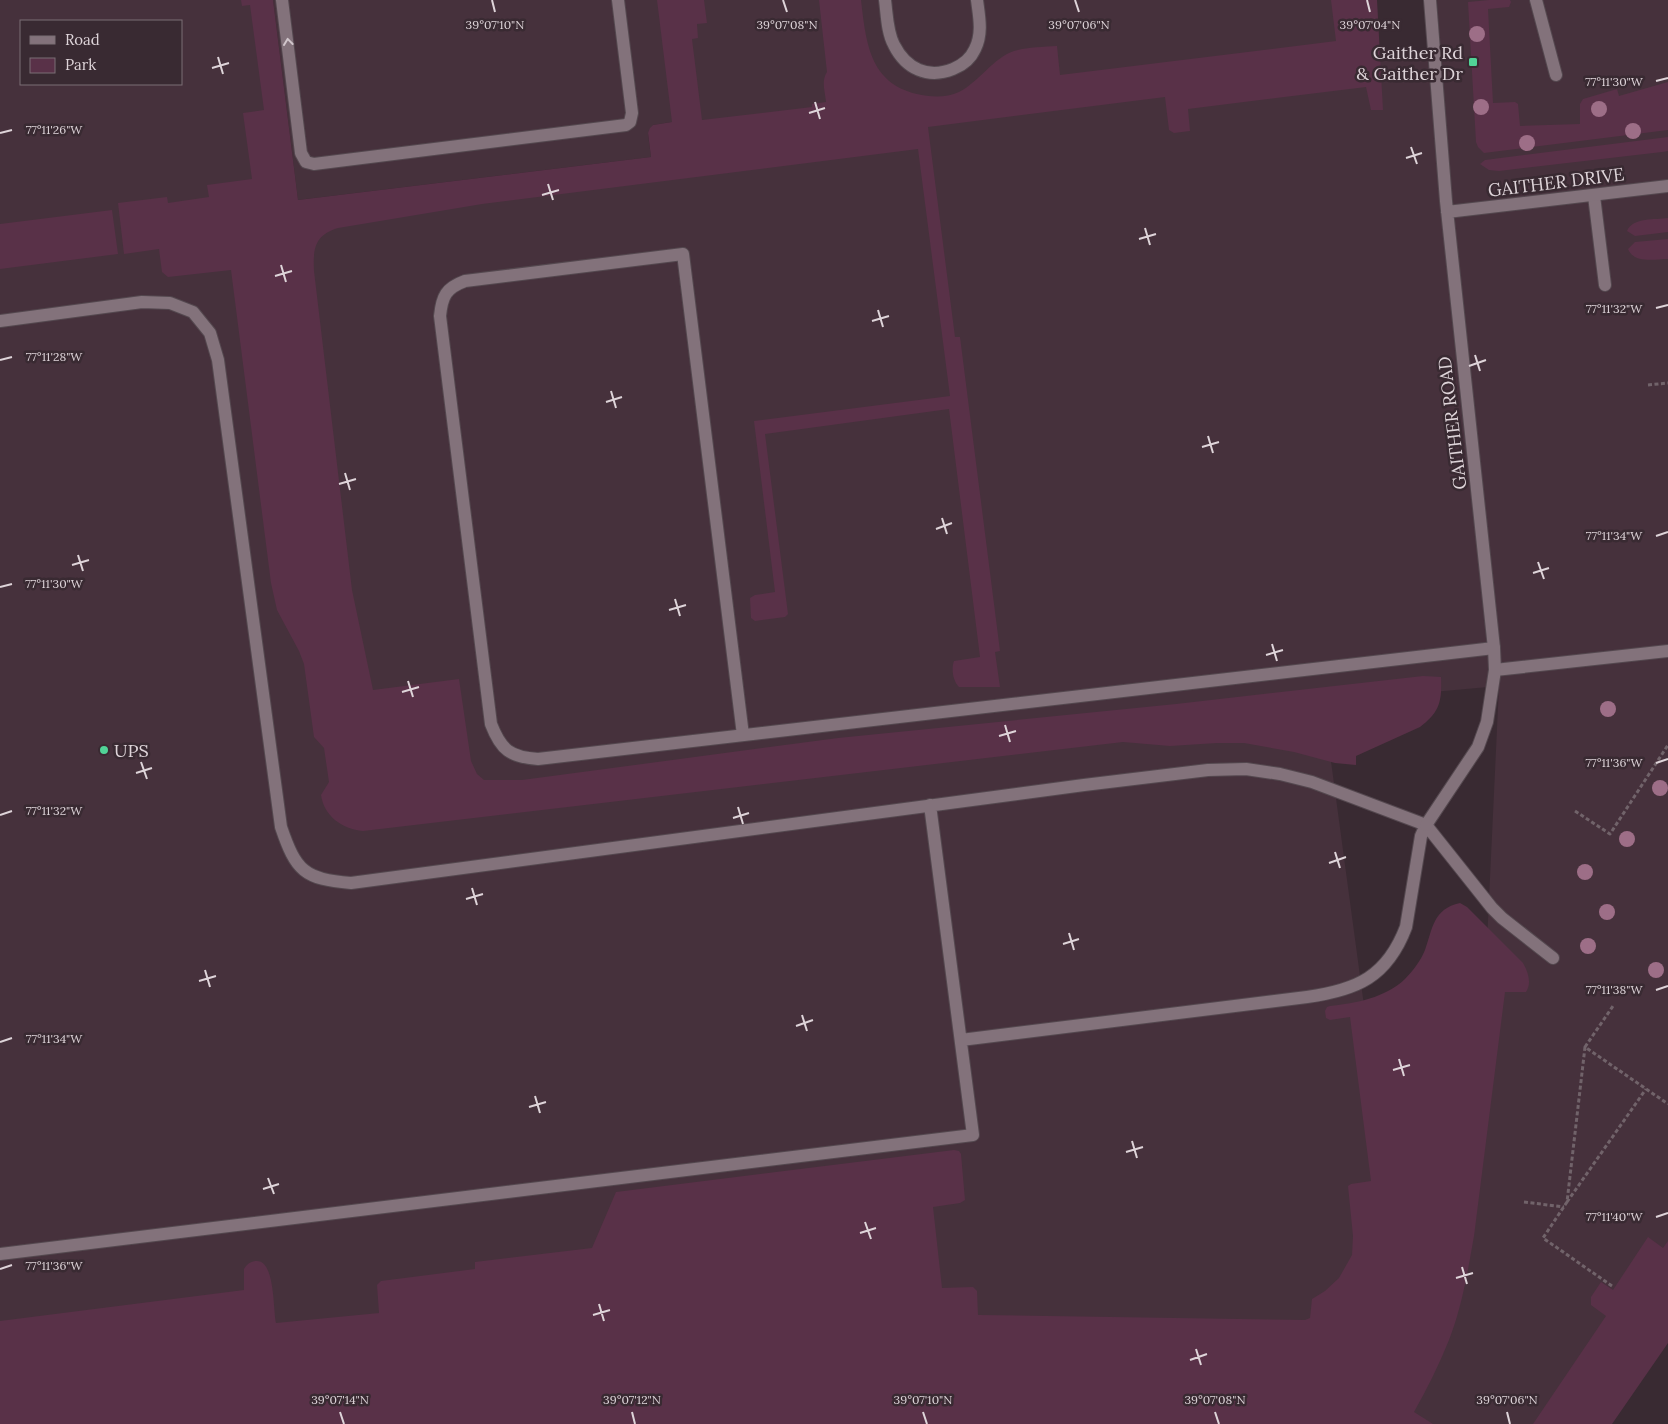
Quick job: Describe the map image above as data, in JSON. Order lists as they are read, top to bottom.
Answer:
{
  "streets": {
    "street": ["GAITHER DRIVE", "GAITHER ROAD"]
  },
  "crossings": [
    ["GAITHER DRIVE", "GAITHER ROAD"]
  ],
  "places": {
    "transit": ["Gaither Rd & Gaither Dr"],
    "other": ["UPS"]
  },
  "legend": ["Road", "Park"],
  "coordinates": [
    "39°07'10\"N",
    "39°07'08\"N",
    "39°07'06\"N",
    "39°07'04\"N",
    "77°11'30\"W",
    "77°11'26\"W",
    "77°11'32\"W",
    "77°11'28\"W",
    "77°11'34\"W",
    "77°11'36\"W",
    "77°11'38\"W",
    "77°11'40\"W",
    "39°07'14\"N",
    "39°07'12\"N"
  ]
}
